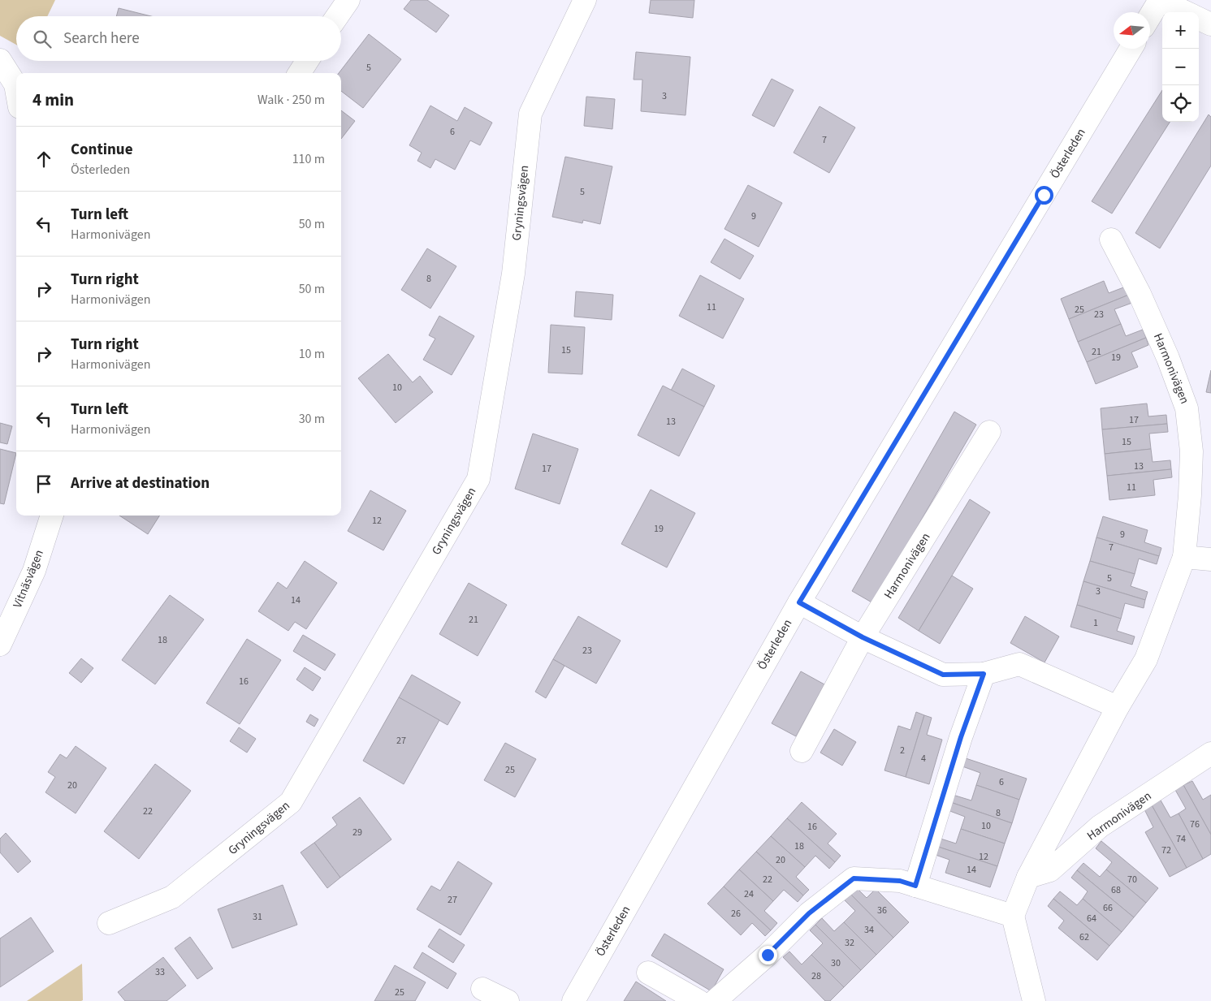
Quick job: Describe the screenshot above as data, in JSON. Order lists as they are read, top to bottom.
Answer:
{
  "streets": {
    "street": [
      "Österleden",
      "Gryningsvägen",
      "Harmonivägen",
      "Vitnäsvägen"
    ]
  },
  "house_numbers": [
    "5",
    "3",
    "6",
    "7",
    "5",
    "9",
    "8",
    "11",
    "25",
    "23",
    "15",
    "21",
    "19",
    "10",
    "17",
    "13",
    "15",
    "13",
    "17",
    "11",
    "12",
    "19",
    "9",
    "7",
    "5",
    "3",
    "14",
    "21",
    "1",
    "18",
    "23",
    "16",
    "27",
    "2",
    "4",
    "25",
    "6",
    "20",
    "22",
    "8",
    "76",
    "10",
    "16",
    "29",
    "74",
    "18",
    "72",
    "12",
    "20",
    "14",
    "22",
    "70",
    "68",
    "24",
    "27",
    "66",
    "36",
    "26",
    "31",
    "64",
    "34",
    "62",
    "32",
    "30",
    "33",
    "28",
    "25"
  ],
  "north": "left",
  "page": {
    "map_buttons": ["+", "−"],
    "search": "Search here",
    "heading": ["4 min", "Walk · 250 m"],
    "list": [
      ["Continue", "Österleden", "110 m"],
      ["Turn left", "Harmonivägen", "50 m"],
      ["Turn right", "Harmonivägen", "50 m"],
      ["Turn right", "Harmonivägen", "10 m"],
      ["Turn left", "Harmonivägen", "30 m"],
      "Arrive at destination"
    ]
  }
}
